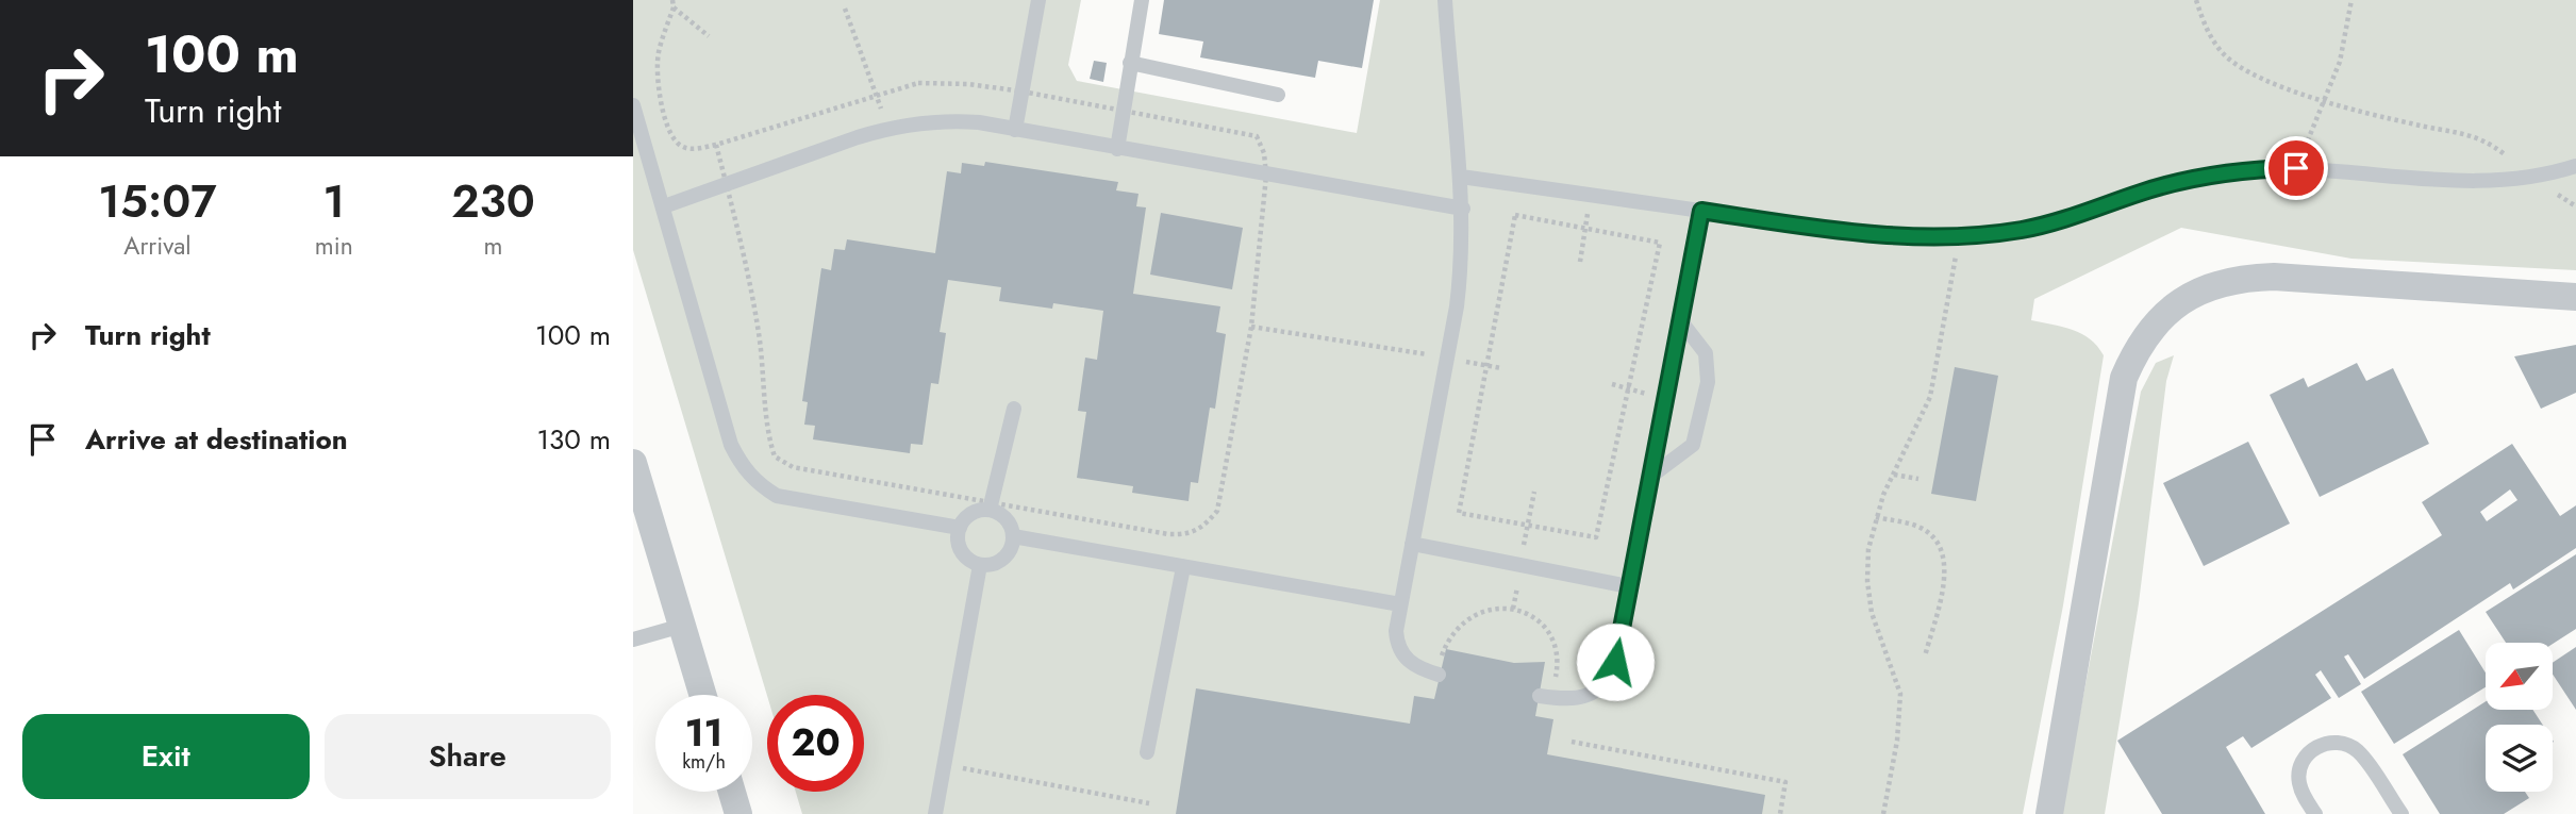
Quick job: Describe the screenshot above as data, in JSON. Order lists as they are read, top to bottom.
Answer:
{
  "north": "bottom left",
  "page": {
    "turn": ["100 m", "Turn right"],
    "eta": [
      "15:07",
      "Arrival",
      "1",
      "min",
      "230",
      "m"
    ],
    "list": [
      {
        "name": "Turn right",
        "value": "100 m"
      },
      {
        "name": "Arrive at destination",
        "value": "130 m"
      }
    ],
    "speed": "11 km/h",
    "limit": "20",
    "buttons": ["Exit", "Share"]
  }
}
